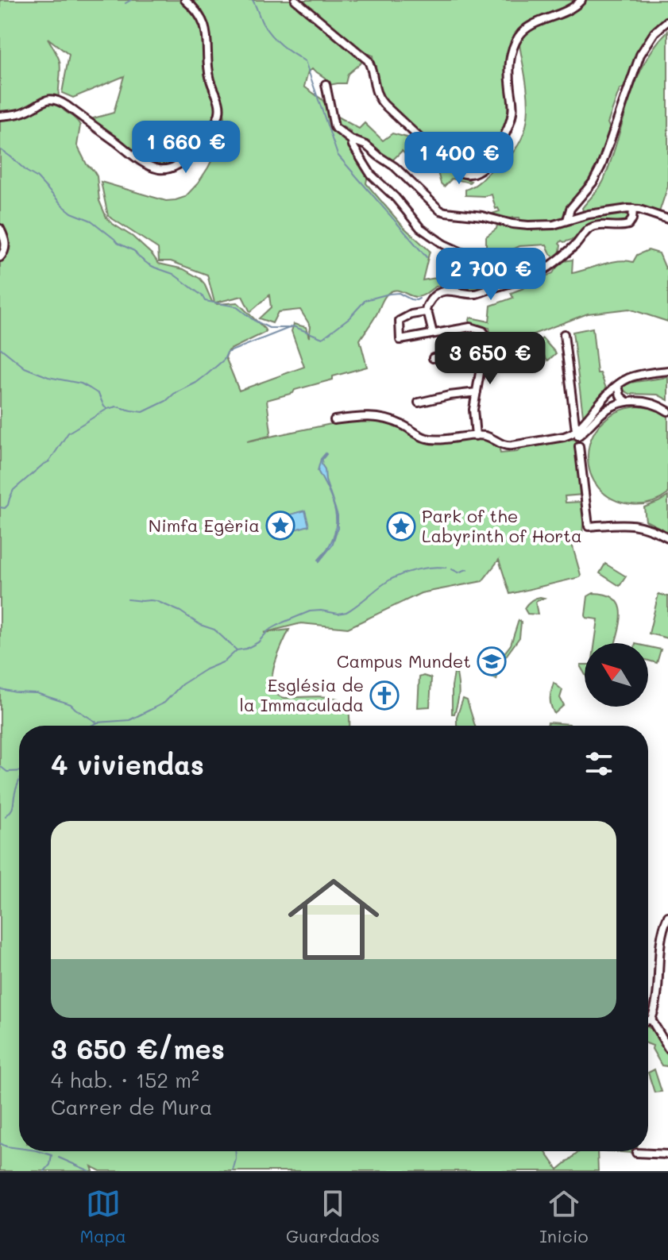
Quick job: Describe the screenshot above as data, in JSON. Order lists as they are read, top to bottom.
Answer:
{
  "places": {
    "place": ["Nimfa Egèria", "Park of the Labyrinth of Horta"],
    "school or university": ["Campus Mundet"],
    "church": ["Església de la Immaculada"]
  },
  "north": "top left",
  "page": {
    "price": [
      "1 660 €",
      "1 400 €",
      "2 700 €",
      "3 650 €"
    ],
    "heading": "4 viviendas",
    "list": [
      {
        "name": "3 650 €/mes",
        "note": "4 hab. · 152 m² · Carrer de Mura"
      }
    ],
    "tabs": ["Mapa", "Guardados", "Inicio"]
  }
}
